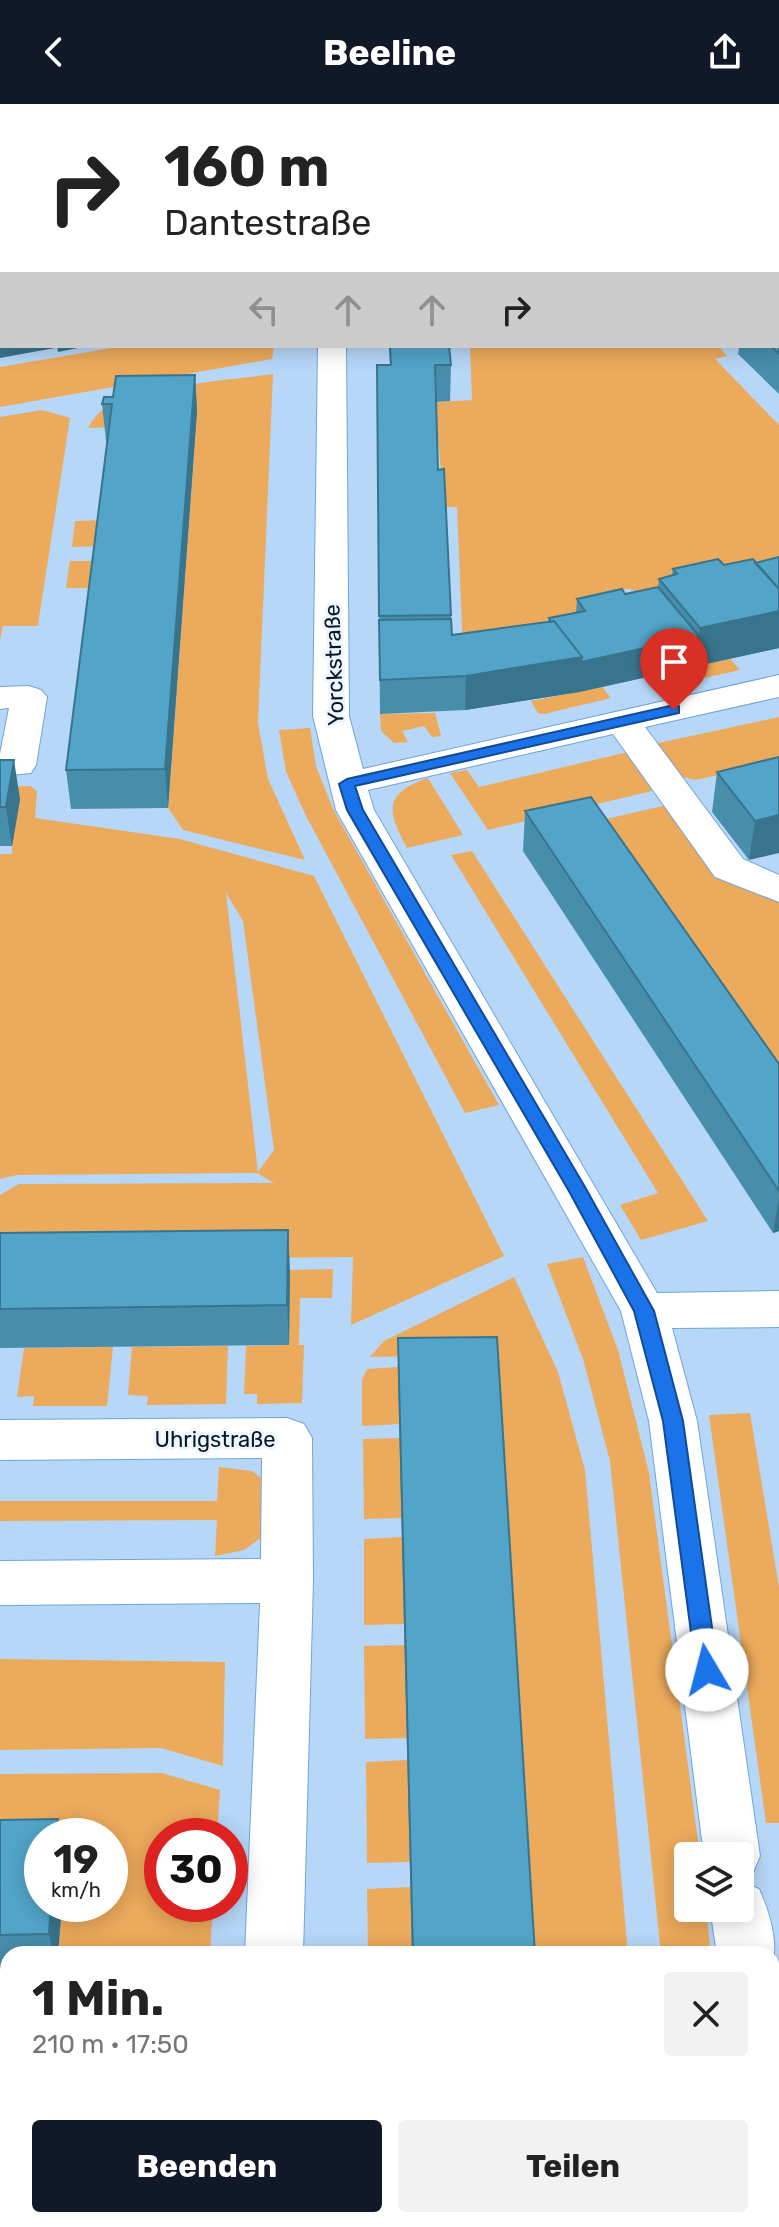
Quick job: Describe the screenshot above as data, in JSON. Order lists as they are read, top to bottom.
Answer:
{
  "streets": {
    "street": ["Yorckstraße", "Uhrigstraße"]
  },
  "page": {
    "header": "Beeline",
    "turn": ["160 m", "Dantestraße"],
    "speed": "19 km/h",
    "limit": "30",
    "heading": ["1 Min.", "210 m · 17:50"],
    "buttons": ["Beenden", "Teilen"]
  }
}
